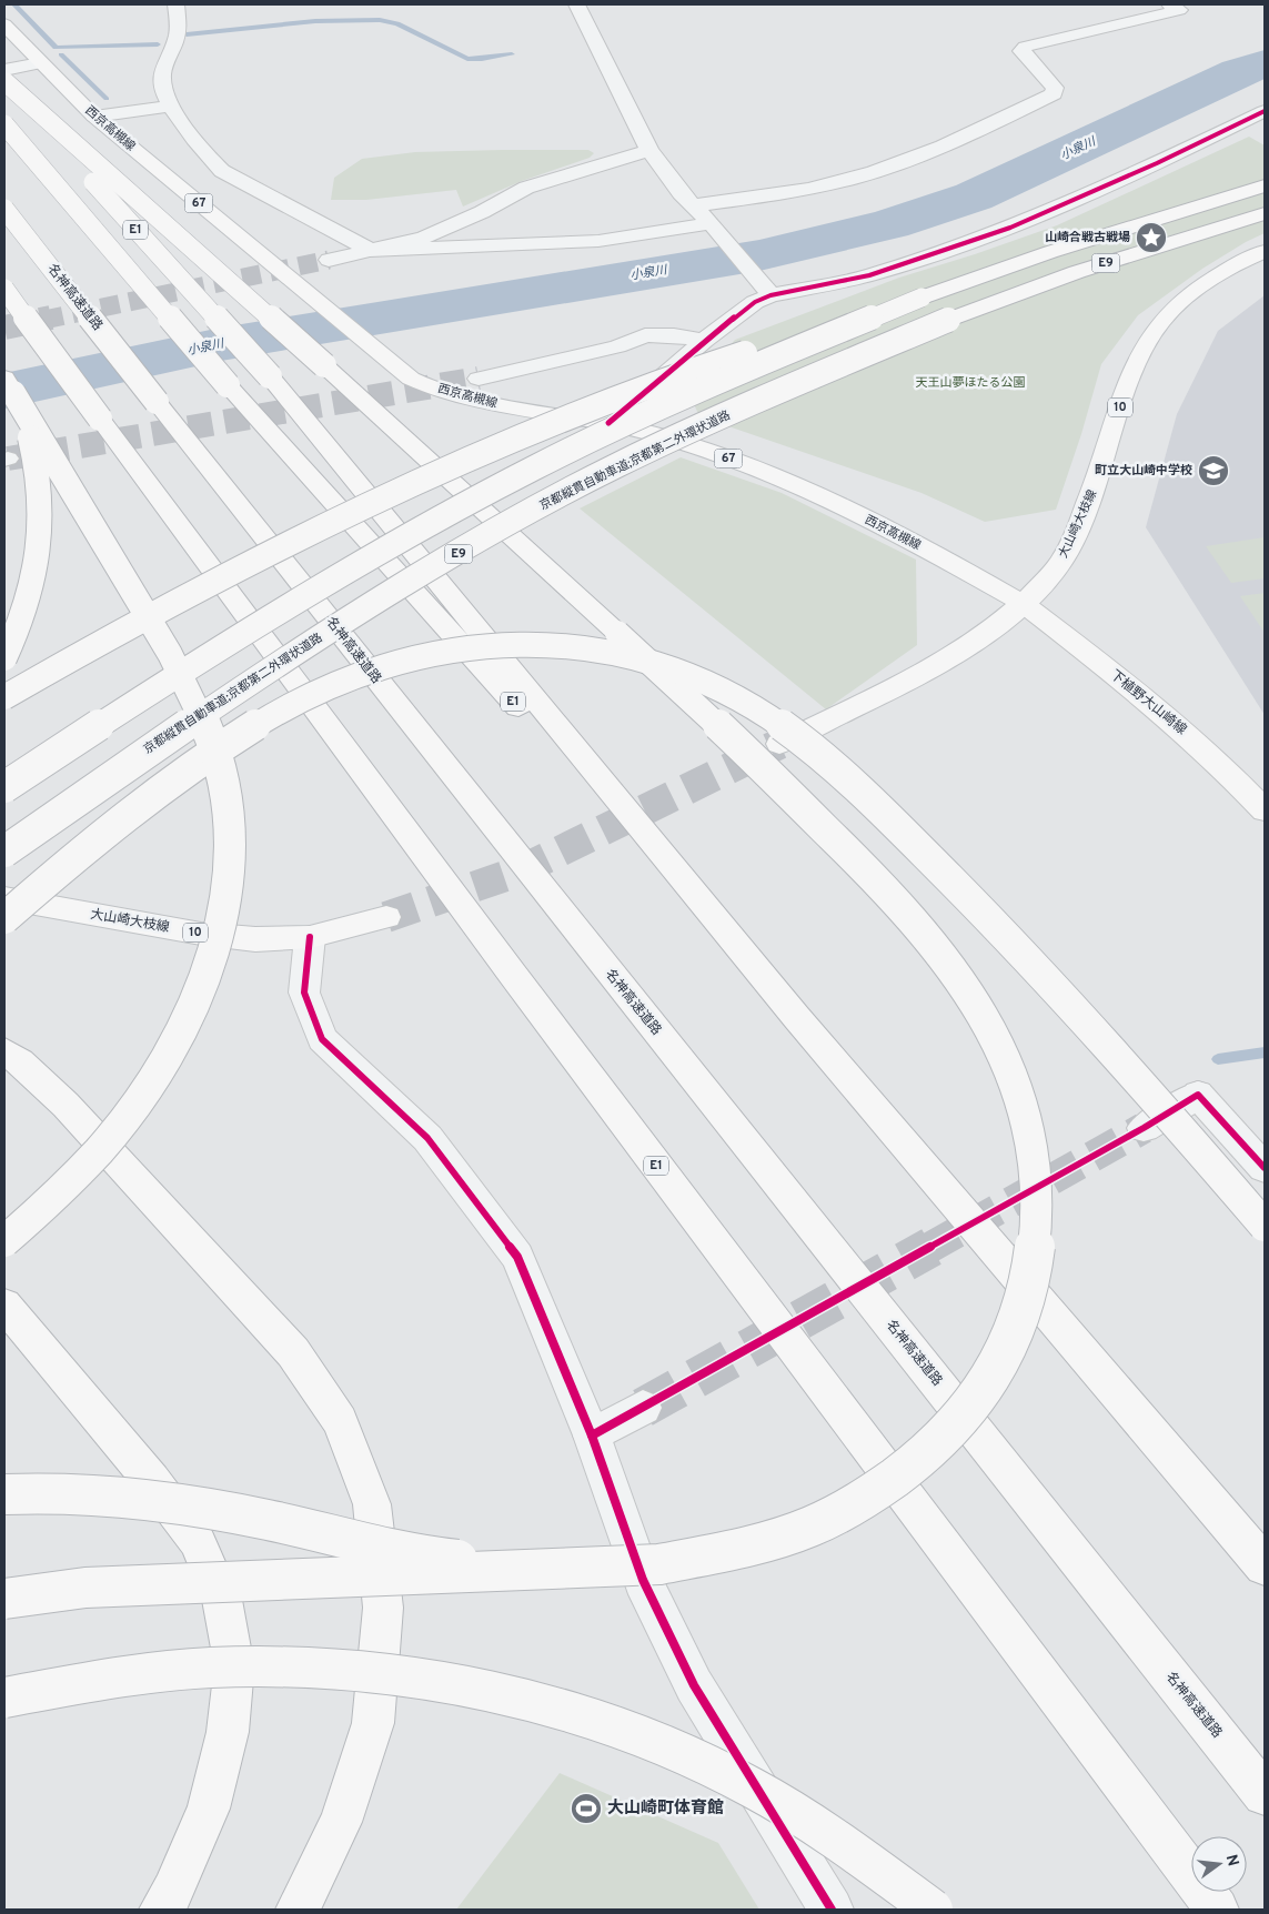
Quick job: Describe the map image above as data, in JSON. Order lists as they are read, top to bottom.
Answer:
{
  "streets": {
    "main road": [
      "西京高槻線",
      "67",
      "E1",
      "E9",
      "名神高速道路",
      "10",
      "京都縦貫自動車道;京都第二外環状道路",
      "大山崎大枝線",
      "下植野大山崎線"
    ]
  },
  "crossings": [
    ["西京高槻線", "大山崎大枝線"],
    ["西京高槻線", "下植野大山崎線"],
    ["大山崎大枝線", "下植野大山崎線"]
  ],
  "water": ["小泉川"],
  "parks": ["天王山夢ほたる公園"],
  "places": {
    "place": ["山崎合戦古戦場"],
    "school or university": ["町立大山崎中学校"],
    "sports": ["大山崎町体育館"]
  },
  "north": "right"
}
